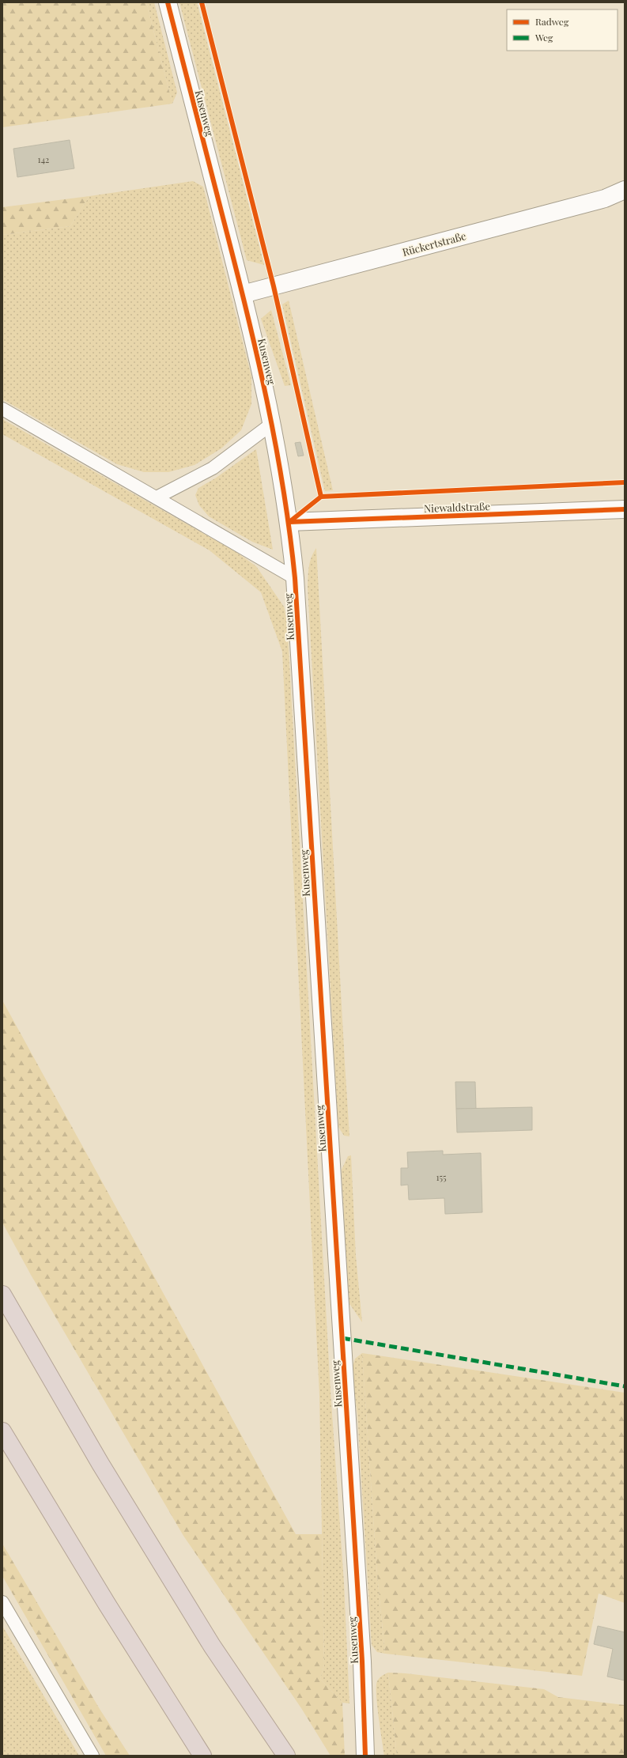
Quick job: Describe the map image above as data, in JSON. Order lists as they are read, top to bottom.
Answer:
{
  "streets": {
    "street": ["Kusenweg", "Rückertstraße", "Niewaldstraße"]
  },
  "crossings": [
    ["Kusenweg", "Rückertstraße"],
    ["Kusenweg", "Niewaldstraße"]
  ],
  "house_numbers": ["142", "155"],
  "legend": ["Radweg", "Weg"]
}
